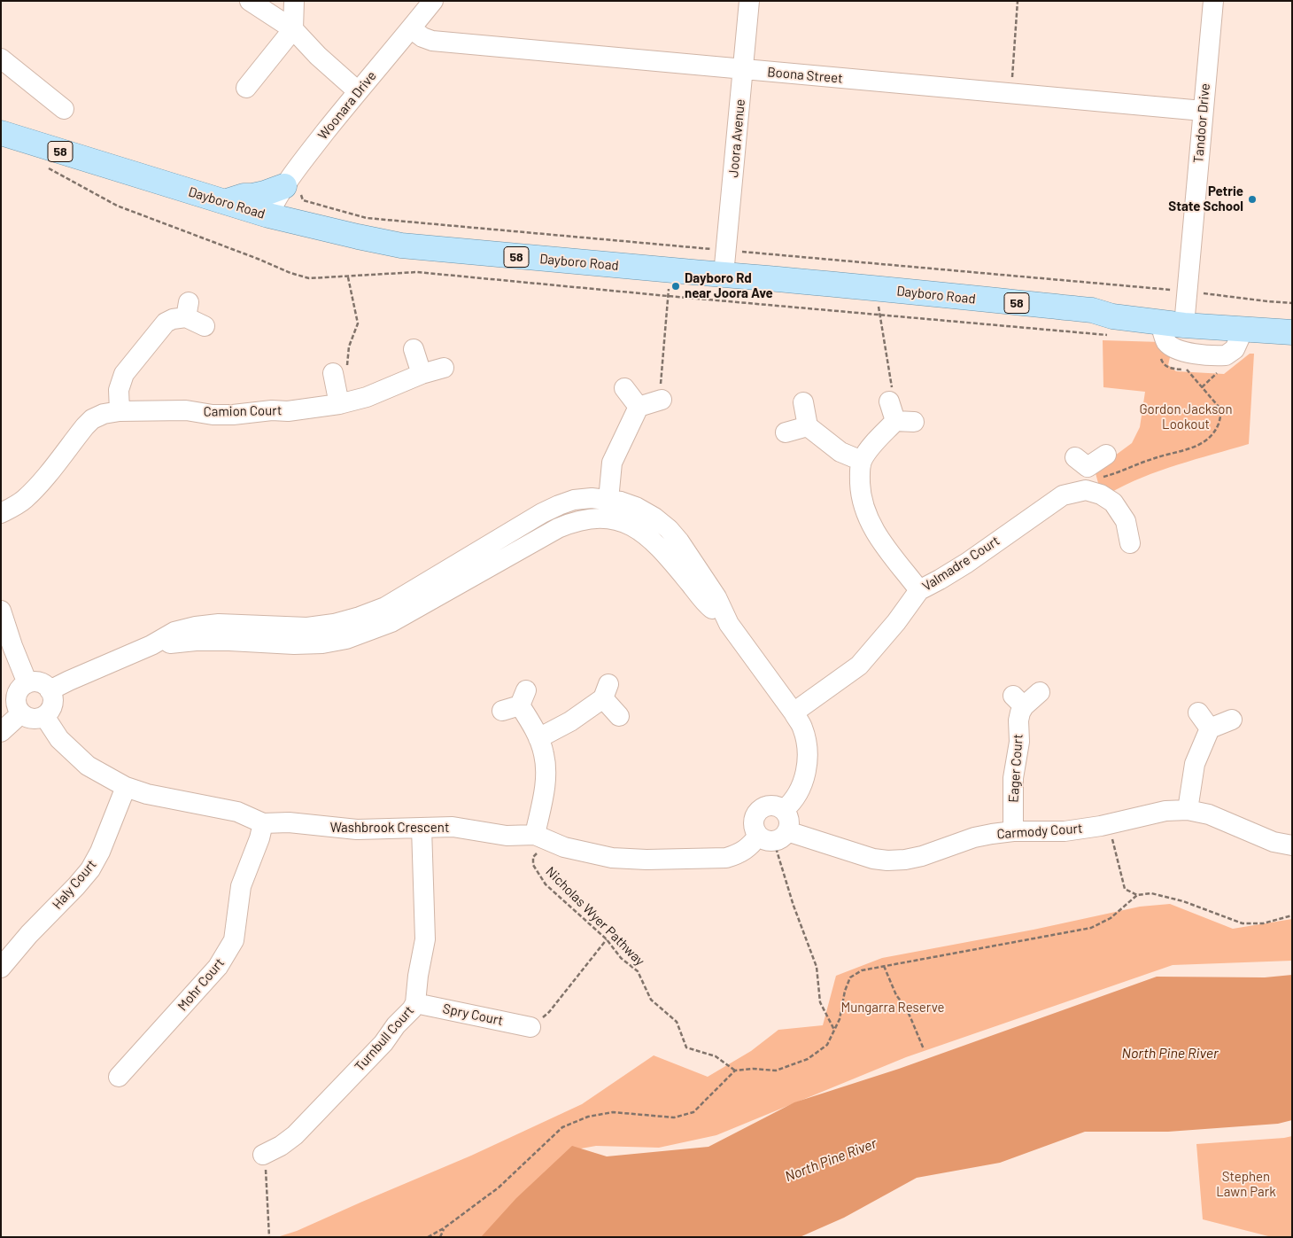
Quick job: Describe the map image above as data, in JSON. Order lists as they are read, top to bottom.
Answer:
{
  "streets": {
    "main road": ["58", "Dayboro Road"],
    "street": [
      "Boona Street",
      "Woonara Drive",
      "Tandoor Drive",
      "Joora Avenue",
      "Camion Court",
      "Valmadre Court",
      "Eager Court",
      "Washbrook Crescent",
      "Carmody Court",
      "Haly Court",
      "Mohr Court",
      "Spry Court",
      "Turnbull Court"
    ],
    "path": ["Nicholas Wyer Pathway"]
  },
  "crossings": [
    ["Boona Street", "Woonara Drive"],
    ["Boona Street", "Tandoor Drive"],
    ["Boona Street", "Joora Avenue"],
    ["Woonara Drive", "Dayboro Road"],
    ["Tandoor Drive", "Dayboro Road"],
    ["Joora Avenue", "Dayboro Road"],
    ["Eager Court", "Carmody Court"],
    ["Washbrook Crescent", "Carmody Court"],
    ["Washbrook Crescent", "Haly Court"],
    ["Washbrook Crescent", "Nicholas Wyer Pathway"],
    ["Washbrook Crescent", "Mohr Court"],
    ["Washbrook Crescent", "Turnbull Court"],
    ["Spry Court", "Turnbull Court"]
  ],
  "water": ["North Pine River"],
  "parks": ["Gordon Jackson Lookout", "Mungarra Reserve", "Stephen Lawn Park"],
  "places": ["Petrie State School", "Dayboro Rd near Joora Ave"]
}
